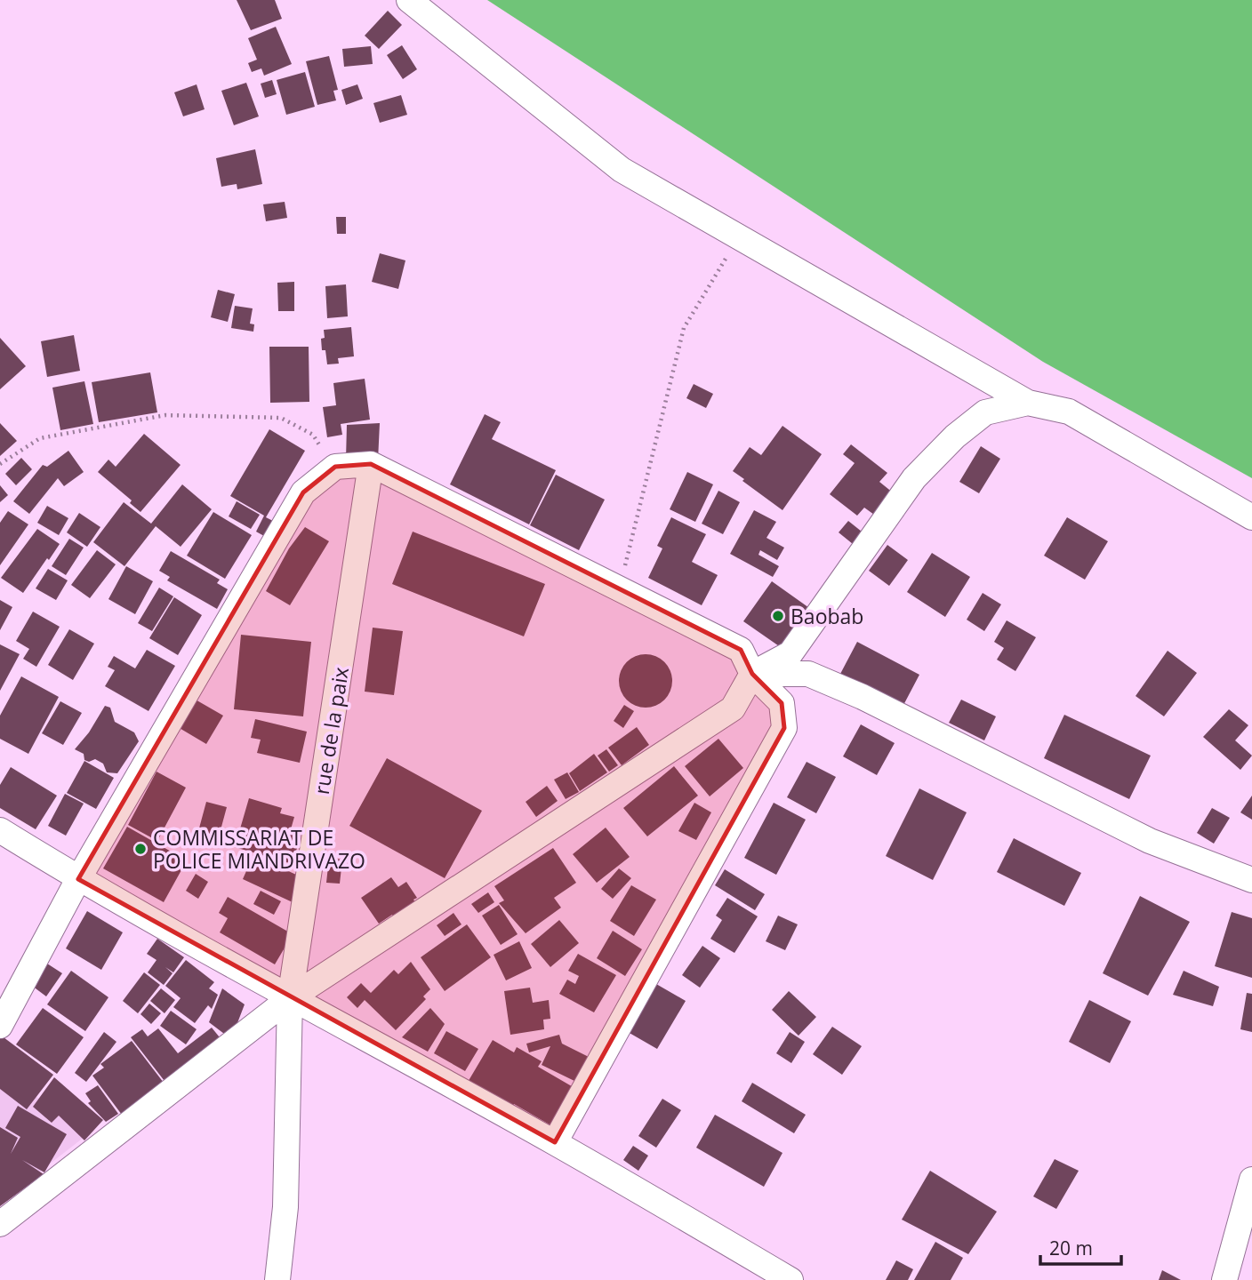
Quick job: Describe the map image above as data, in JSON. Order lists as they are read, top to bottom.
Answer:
{
  "streets": {
    "street": ["rue de la paix"]
  },
  "places": ["Baobab", "COMMISSARIAT DE POLICE MIANDRIVAZO"],
  "scale_bar": "20 m"
}
